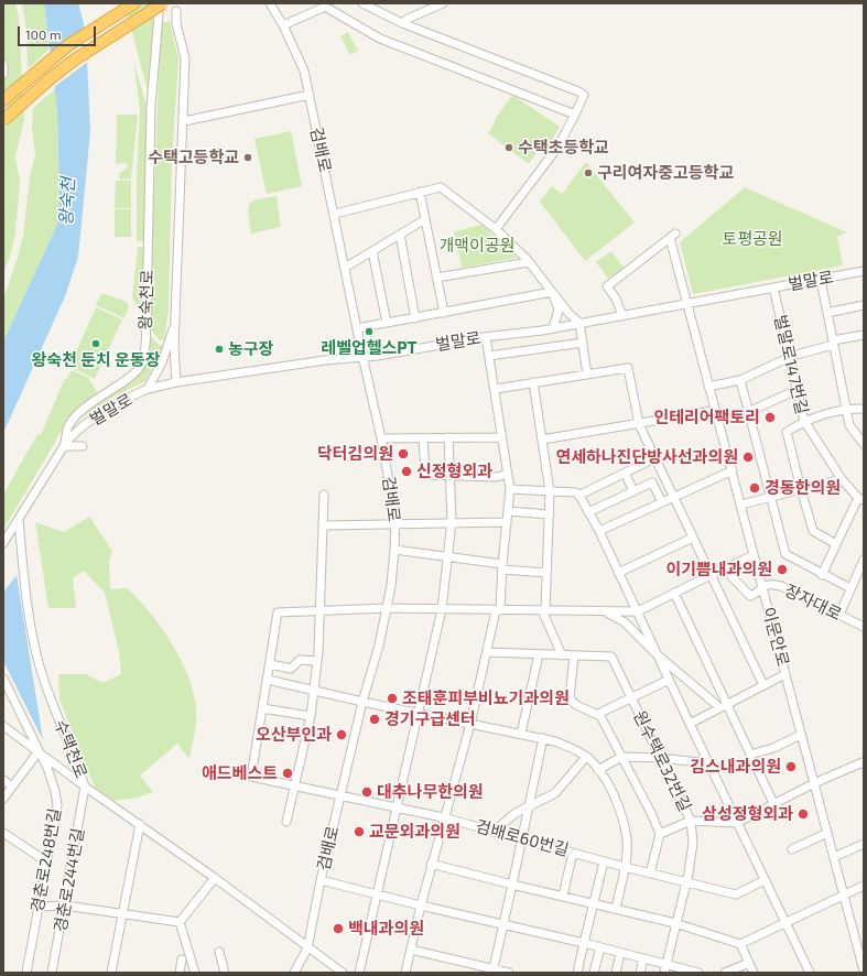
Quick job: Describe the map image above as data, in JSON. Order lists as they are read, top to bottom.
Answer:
{
  "streets": {
    "street": [
      "검배로",
      "벌말로",
      "왕숙천로",
      "벌말로147번길",
      "장자대로",
      "이문안로",
      "수택천로",
      "원수택로32번길",
      "검배로60번길",
      "경춘로248번길",
      "경춘로244번길"
    ]
  },
  "crossings": [
    ["검배로", "벌말로"],
    ["검배로", "수택천로"],
    ["검배로", "검배로60번길"],
    ["벌말로", "왕숙천로"],
    ["벌말로", "벌말로147번길"],
    ["벌말로", "이문안로"],
    ["왕숙천로", "수택천로"],
    ["장자대로", "이문안로"],
    ["수택천로", "경춘로244번길"],
    ["원수택로32번길", "검배로60번길"]
  ],
  "water": ["왕숙천"],
  "parks": ["토평공원", "개맥이공원"],
  "places": [
    "수택초등학교",
    "수택고등학교",
    "구리여자중고등학교",
    "레벨업헬스PT",
    "왕숙천 둔치 운동장",
    "농구장",
    "인테리어팩토리",
    "닥터김의원",
    "연세하나진단방사선과의원",
    "신정형외과",
    "경동한의원",
    "이기쁨내과의원",
    "조태훈피부비뇨기과의원",
    "경기구급센터",
    "오산부인과",
    "김스내과의원",
    "애드베스트",
    "대추나무한의원",
    "삼성정형외과",
    "교문외과의원",
    "백내과의원"
  ],
  "scale_bar": "100 m"
}
